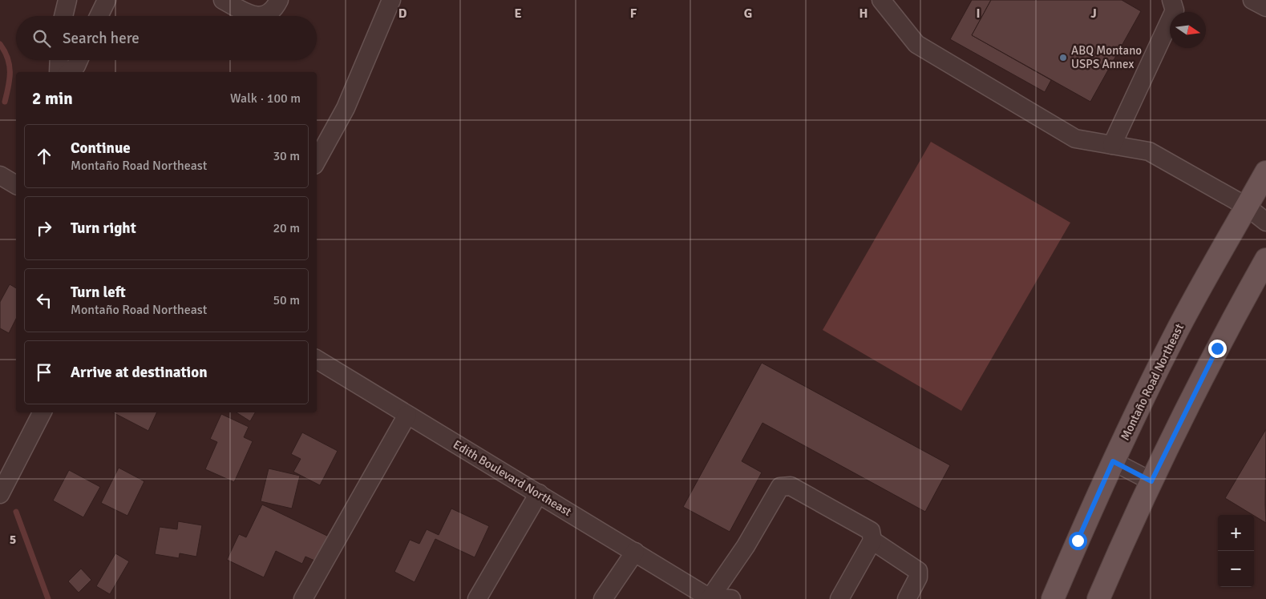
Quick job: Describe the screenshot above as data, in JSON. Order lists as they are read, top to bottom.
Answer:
{
  "streets": {
    "main road": ["Montaño Road Northeast"],
    "street": ["Edith Boulevard Northeast"]
  },
  "places": ["ABQ Montano USPS Annex"],
  "north": "right",
  "page": {
    "search": "Search here",
    "heading": ["2 min", "Walk · 100 m"],
    "list": [
      ["Continue", "Montaño Road Northeast", "30 m"],
      ["Turn right", "20 m"],
      ["Turn left", "Montaño Road Northeast", "50 m"],
      "Arrive at destination"
    ],
    "map_buttons": ["+", "−"]
  },
  "grid": {
    "columns": [
      "D",
      "E",
      "F",
      "G",
      "H",
      "I",
      "J"
    ],
    "rows": ["5"]
  }
}
